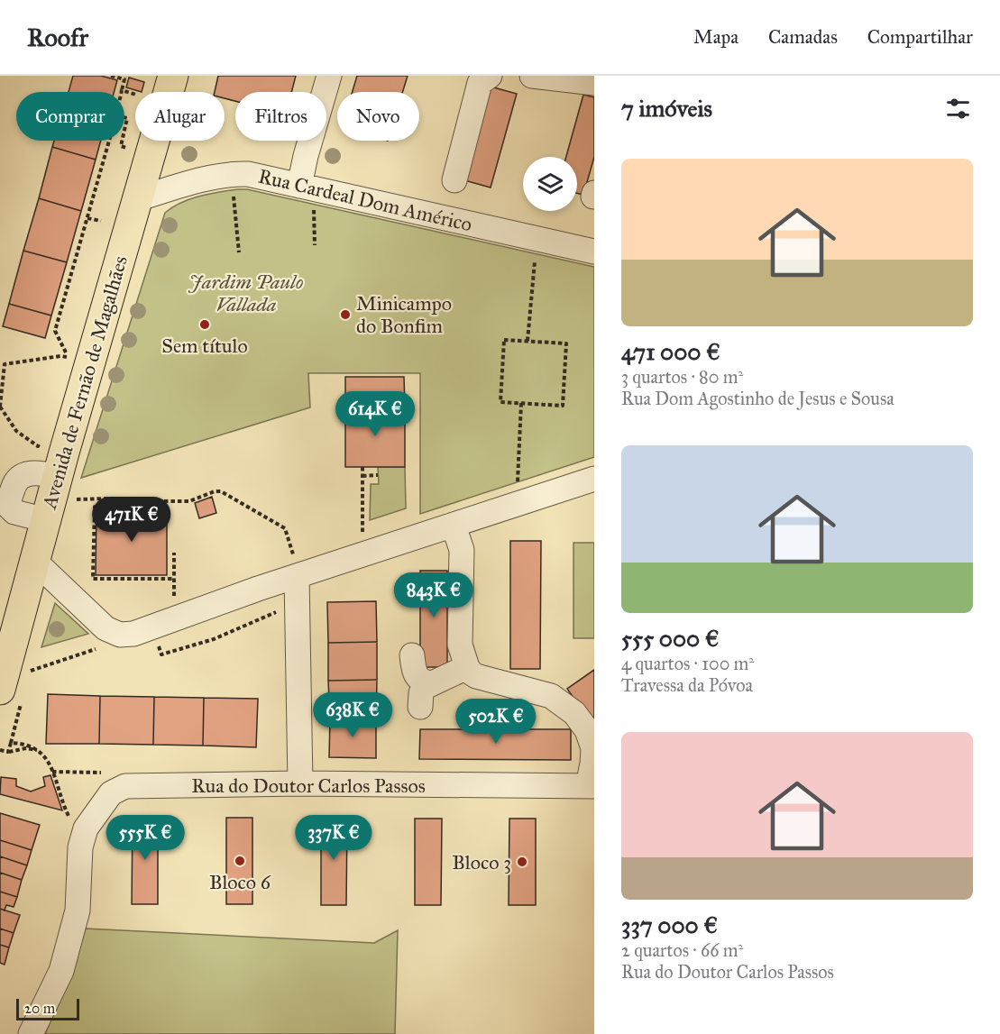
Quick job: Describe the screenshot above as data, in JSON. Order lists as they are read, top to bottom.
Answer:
{
  "streets": {
    "main road": ["Avenida de Fernão de Magalhães"],
    "street": ["Rua Cardeal Dom Américo", "Rua do Doutor Carlos Passos"]
  },
  "crossings": [
    ["Rua Cardeal Dom Américo", "Avenida de Fernão de Magalhães"]
  ],
  "parks": ["Jardim Paulo Vallada"],
  "places": [
    "Minicampo do Bonfim",
    "Sem título",
    "Bloco 6",
    "Bloco 3"
  ],
  "scale_bar": "20 m",
  "page": {
    "header": "Roofr",
    "nav": ["Mapa", "Camadas", "Compartilhar"],
    "heading": "7 imóveis",
    "chip": [
      "Comprar",
      "Alugar",
      "Filtros",
      "Novo"
    ],
    "list": [
      {
        "name": "471 000 €",
        "note": "3 quartos · 80 m² · Rua Dom Agostinho de Jesus e Sousa"
      },
      {
        "name": "555 000 €",
        "note": "4 quartos · 100 m² · Travessa da Póvoa"
      },
      {
        "name": "337 000 €",
        "note": "2 quartos · 66 m² · Rua do Doutor Carlos Passos"
      }
    ],
    "price": [
      "614K €",
      "471K €",
      "843K €",
      "638K €",
      "502K €",
      "555K €",
      "337K €"
    ],
    "scale": "20 m"
  }
}
